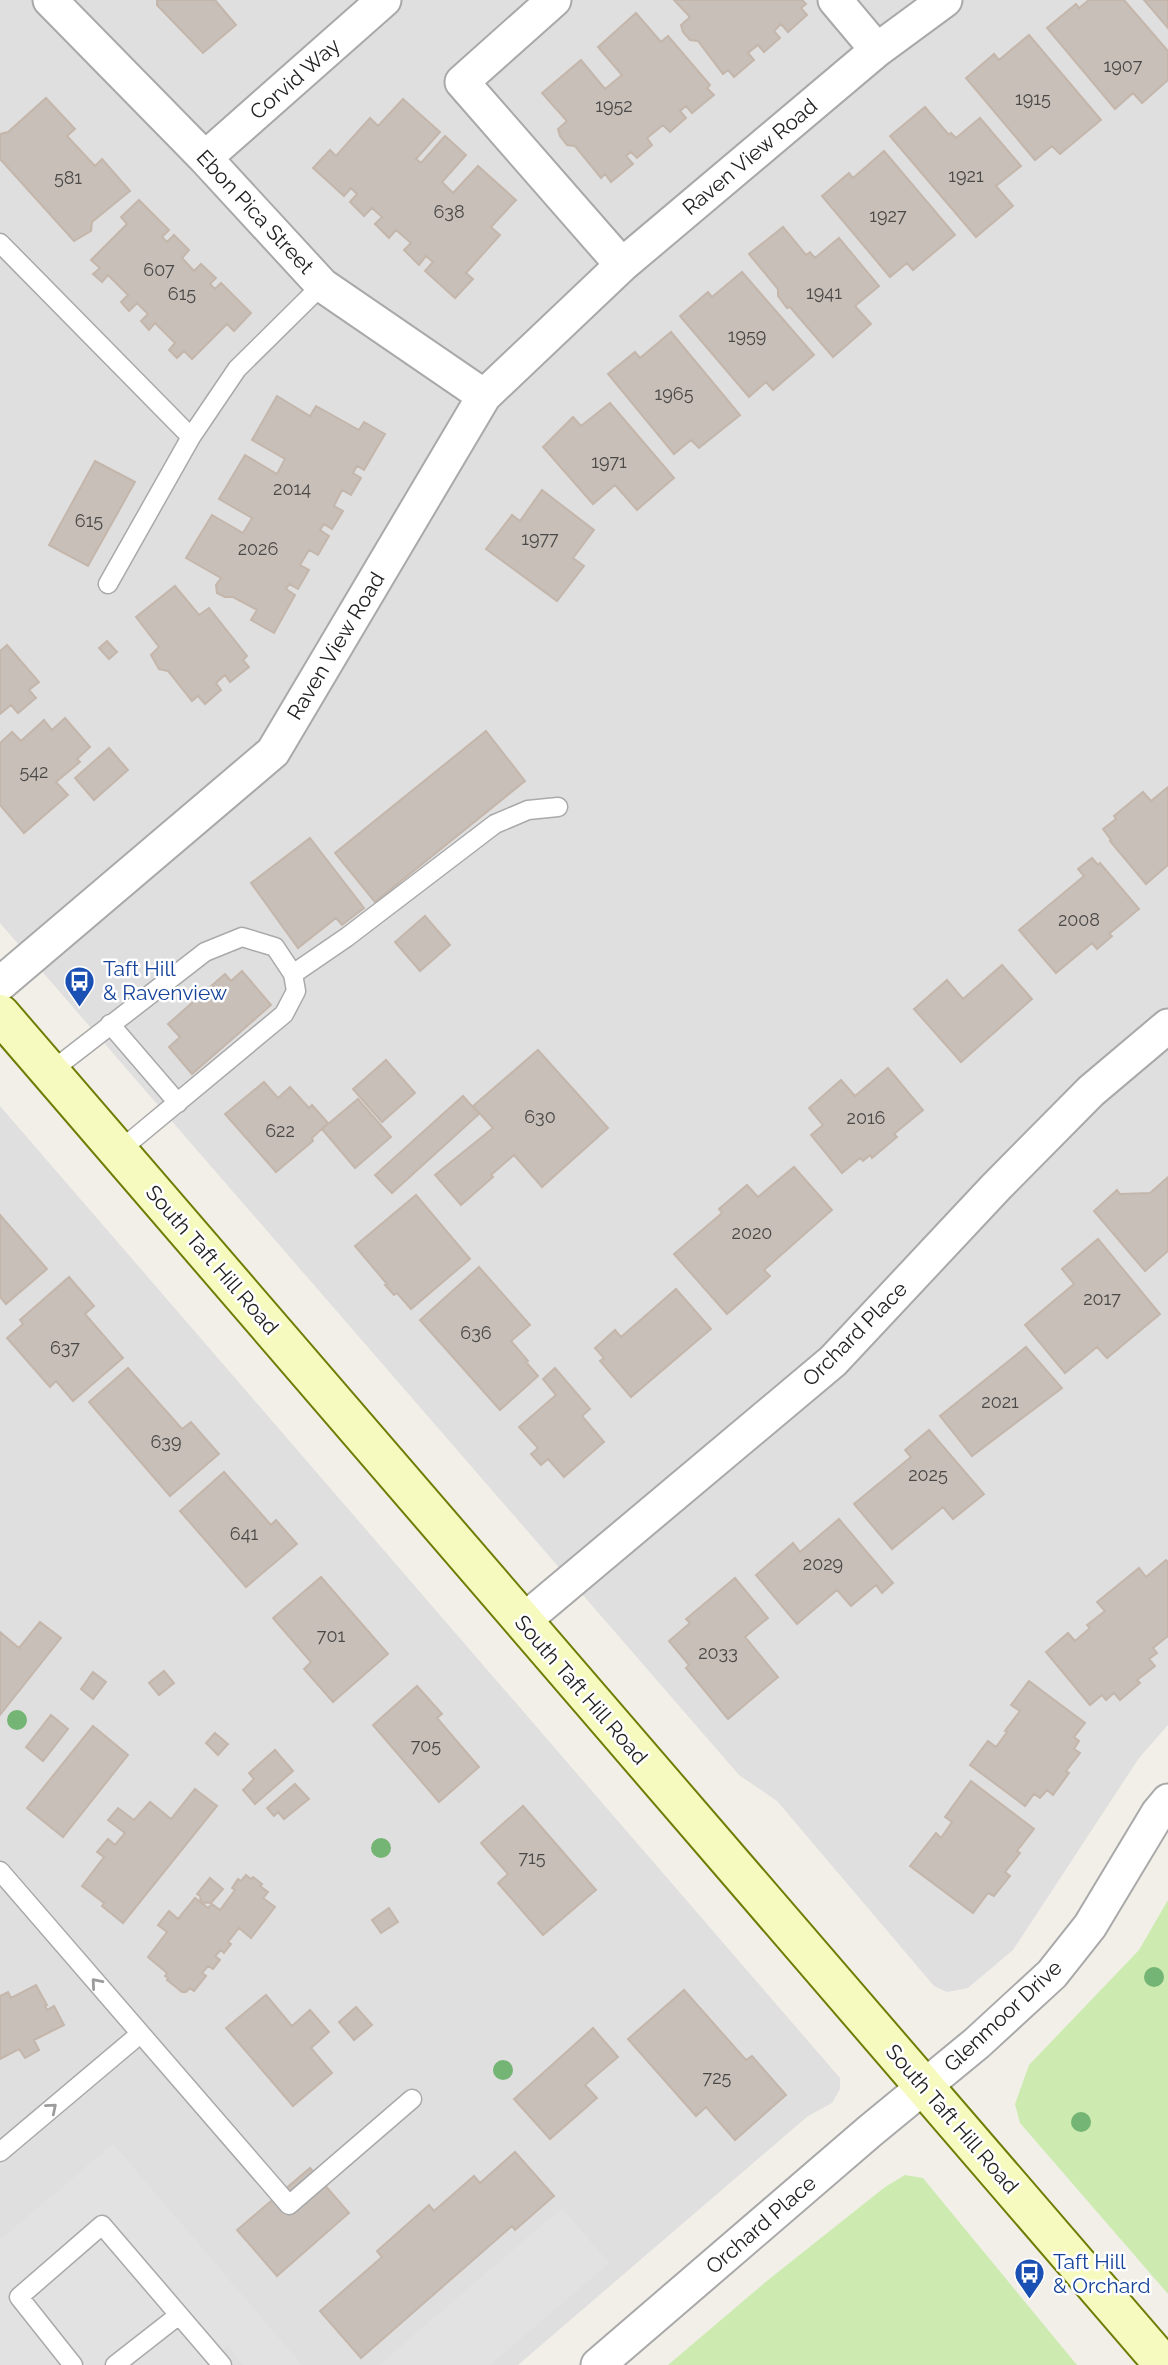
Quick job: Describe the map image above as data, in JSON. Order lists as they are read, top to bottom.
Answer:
{
  "streets": {
    "main road": ["South Taft Hill Road"],
    "street": [
      "Corvid Way",
      "Raven View Road",
      "Ebon Pica Street",
      "Orchard Place",
      "Glenmoor Drive"
    ]
  },
  "crossings": [
    ["Corvid Way", "Ebon Pica Street"],
    ["Raven View Road", "Ebon Pica Street"],
    ["South Taft Hill Road", "Orchard Place"],
    ["South Taft Hill Road", "Glenmoor Drive"],
    ["Orchard Place", "Glenmoor Drive"]
  ],
  "places": {
    "bus stop": ["Taft Hill & Ravenview", "Taft Hill & Orchard"]
  },
  "house_numbers": [
    "1907",
    "1915",
    "1952",
    "1921",
    "581",
    "638",
    "1927",
    "607",
    "1941",
    "615",
    "1959",
    "1965",
    "1971",
    "2014",
    "615",
    "1977",
    "2026",
    "542",
    "2008",
    "630",
    "2016",
    "622",
    "2020",
    "2017",
    "636",
    "637",
    "2021",
    "639",
    "2025",
    "641",
    "2029",
    "701",
    "2033",
    "705",
    "715",
    "725"
  ]
}
